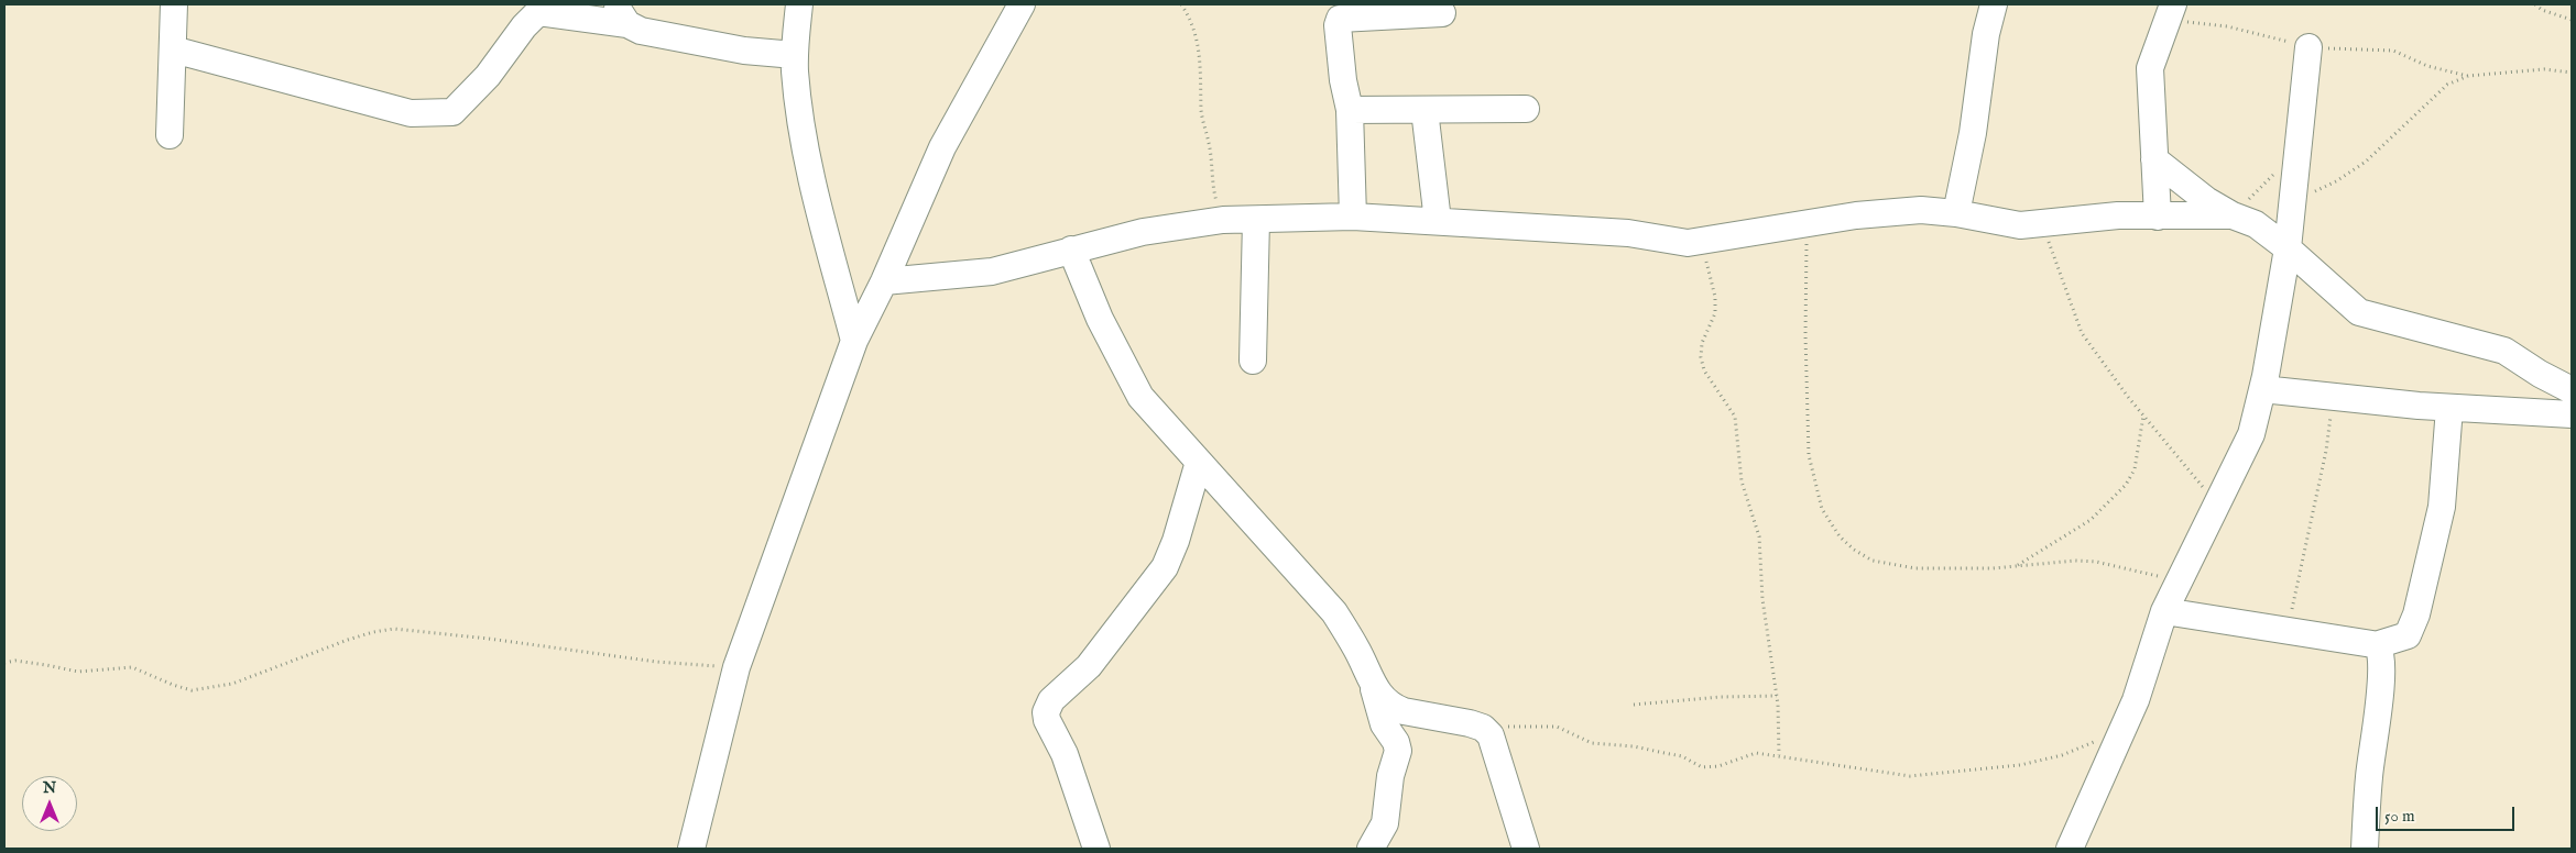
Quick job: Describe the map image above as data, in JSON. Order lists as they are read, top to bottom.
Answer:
{
  "scale_bar": "50 m",
  "north": "top"
}
